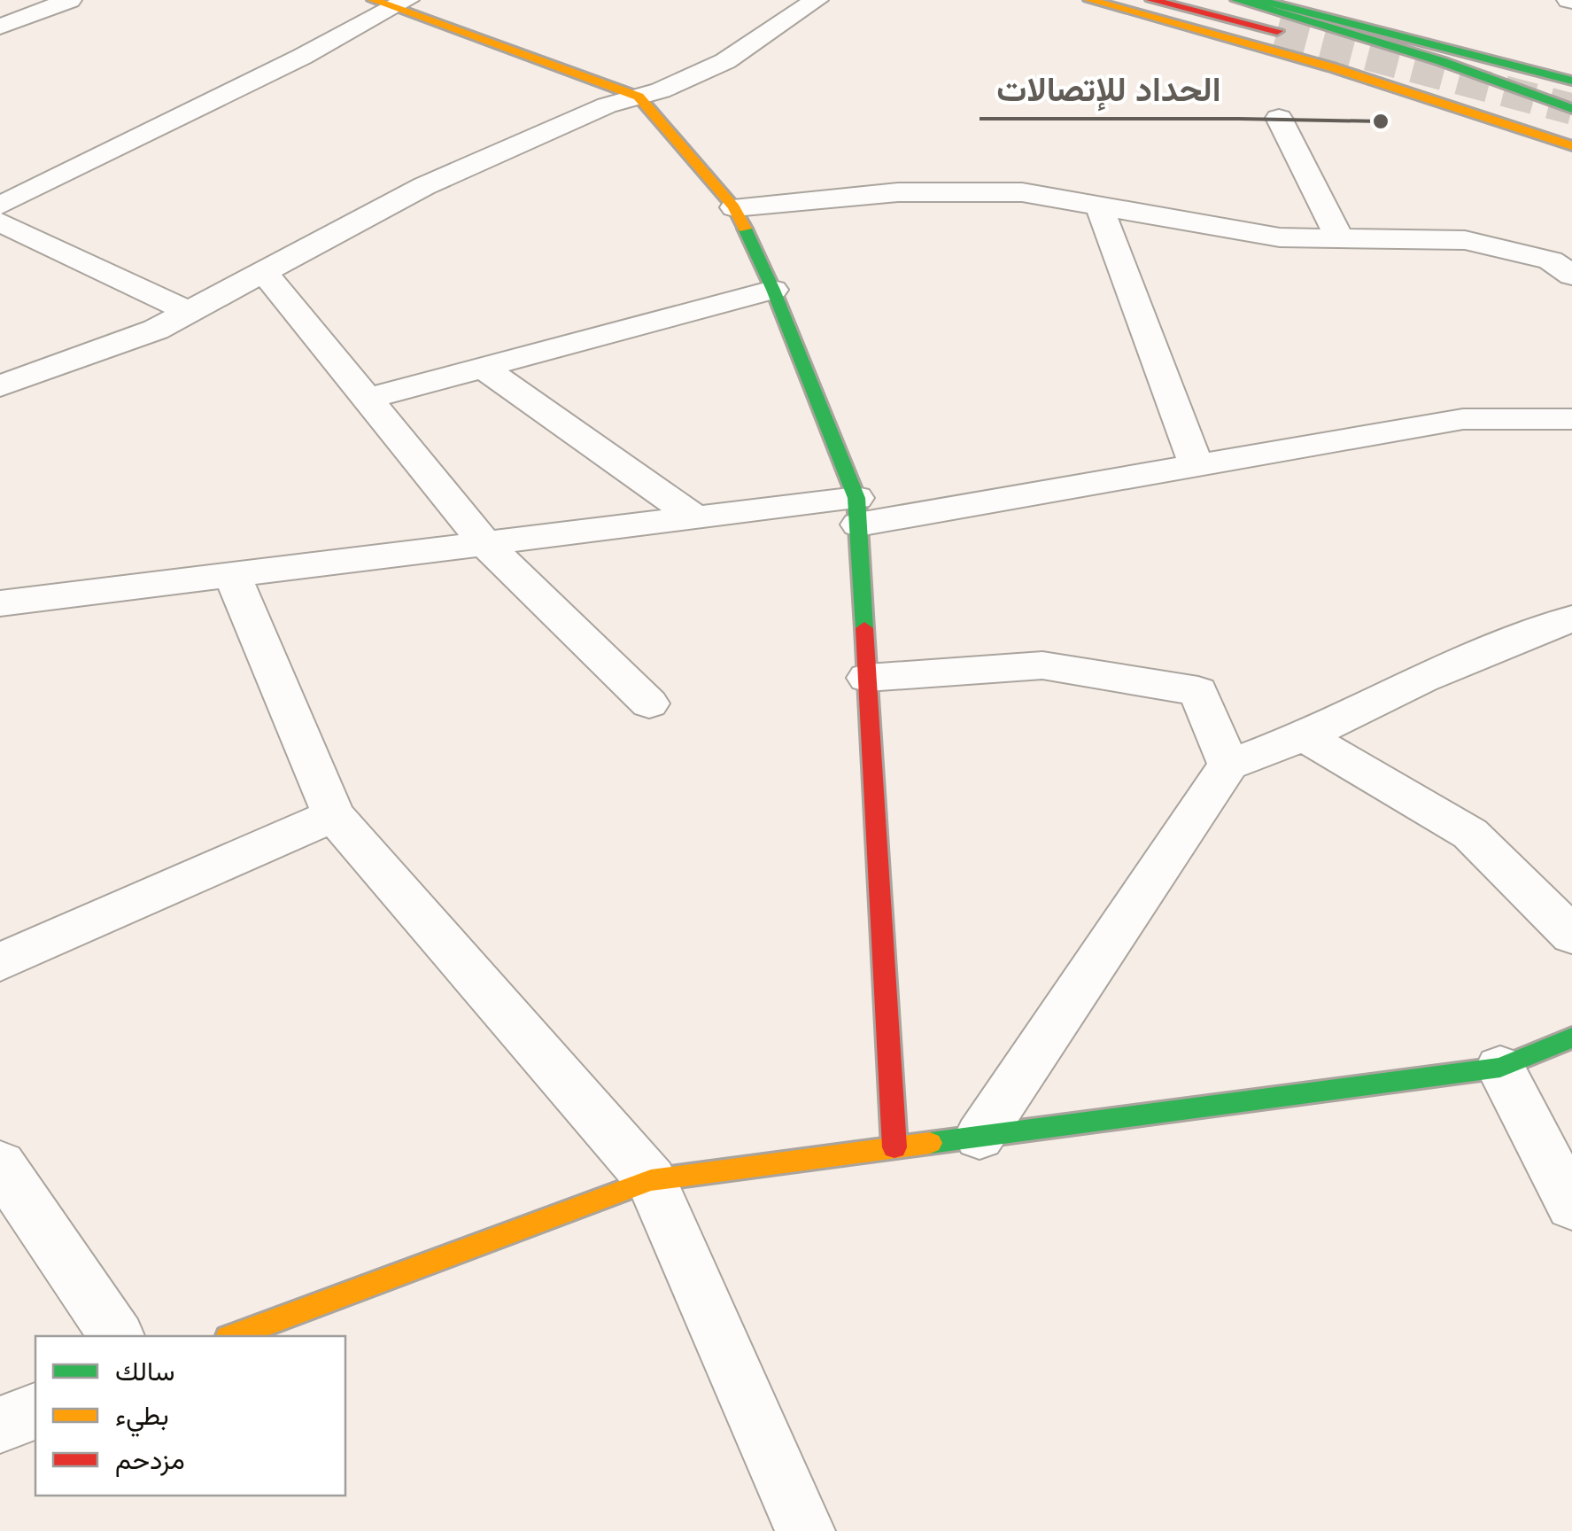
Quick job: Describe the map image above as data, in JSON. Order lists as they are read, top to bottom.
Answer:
{
  "places": ["الحداد للإتصالات"],
  "legend": ["سالك", "بطيء", "مزدحم"]
}
